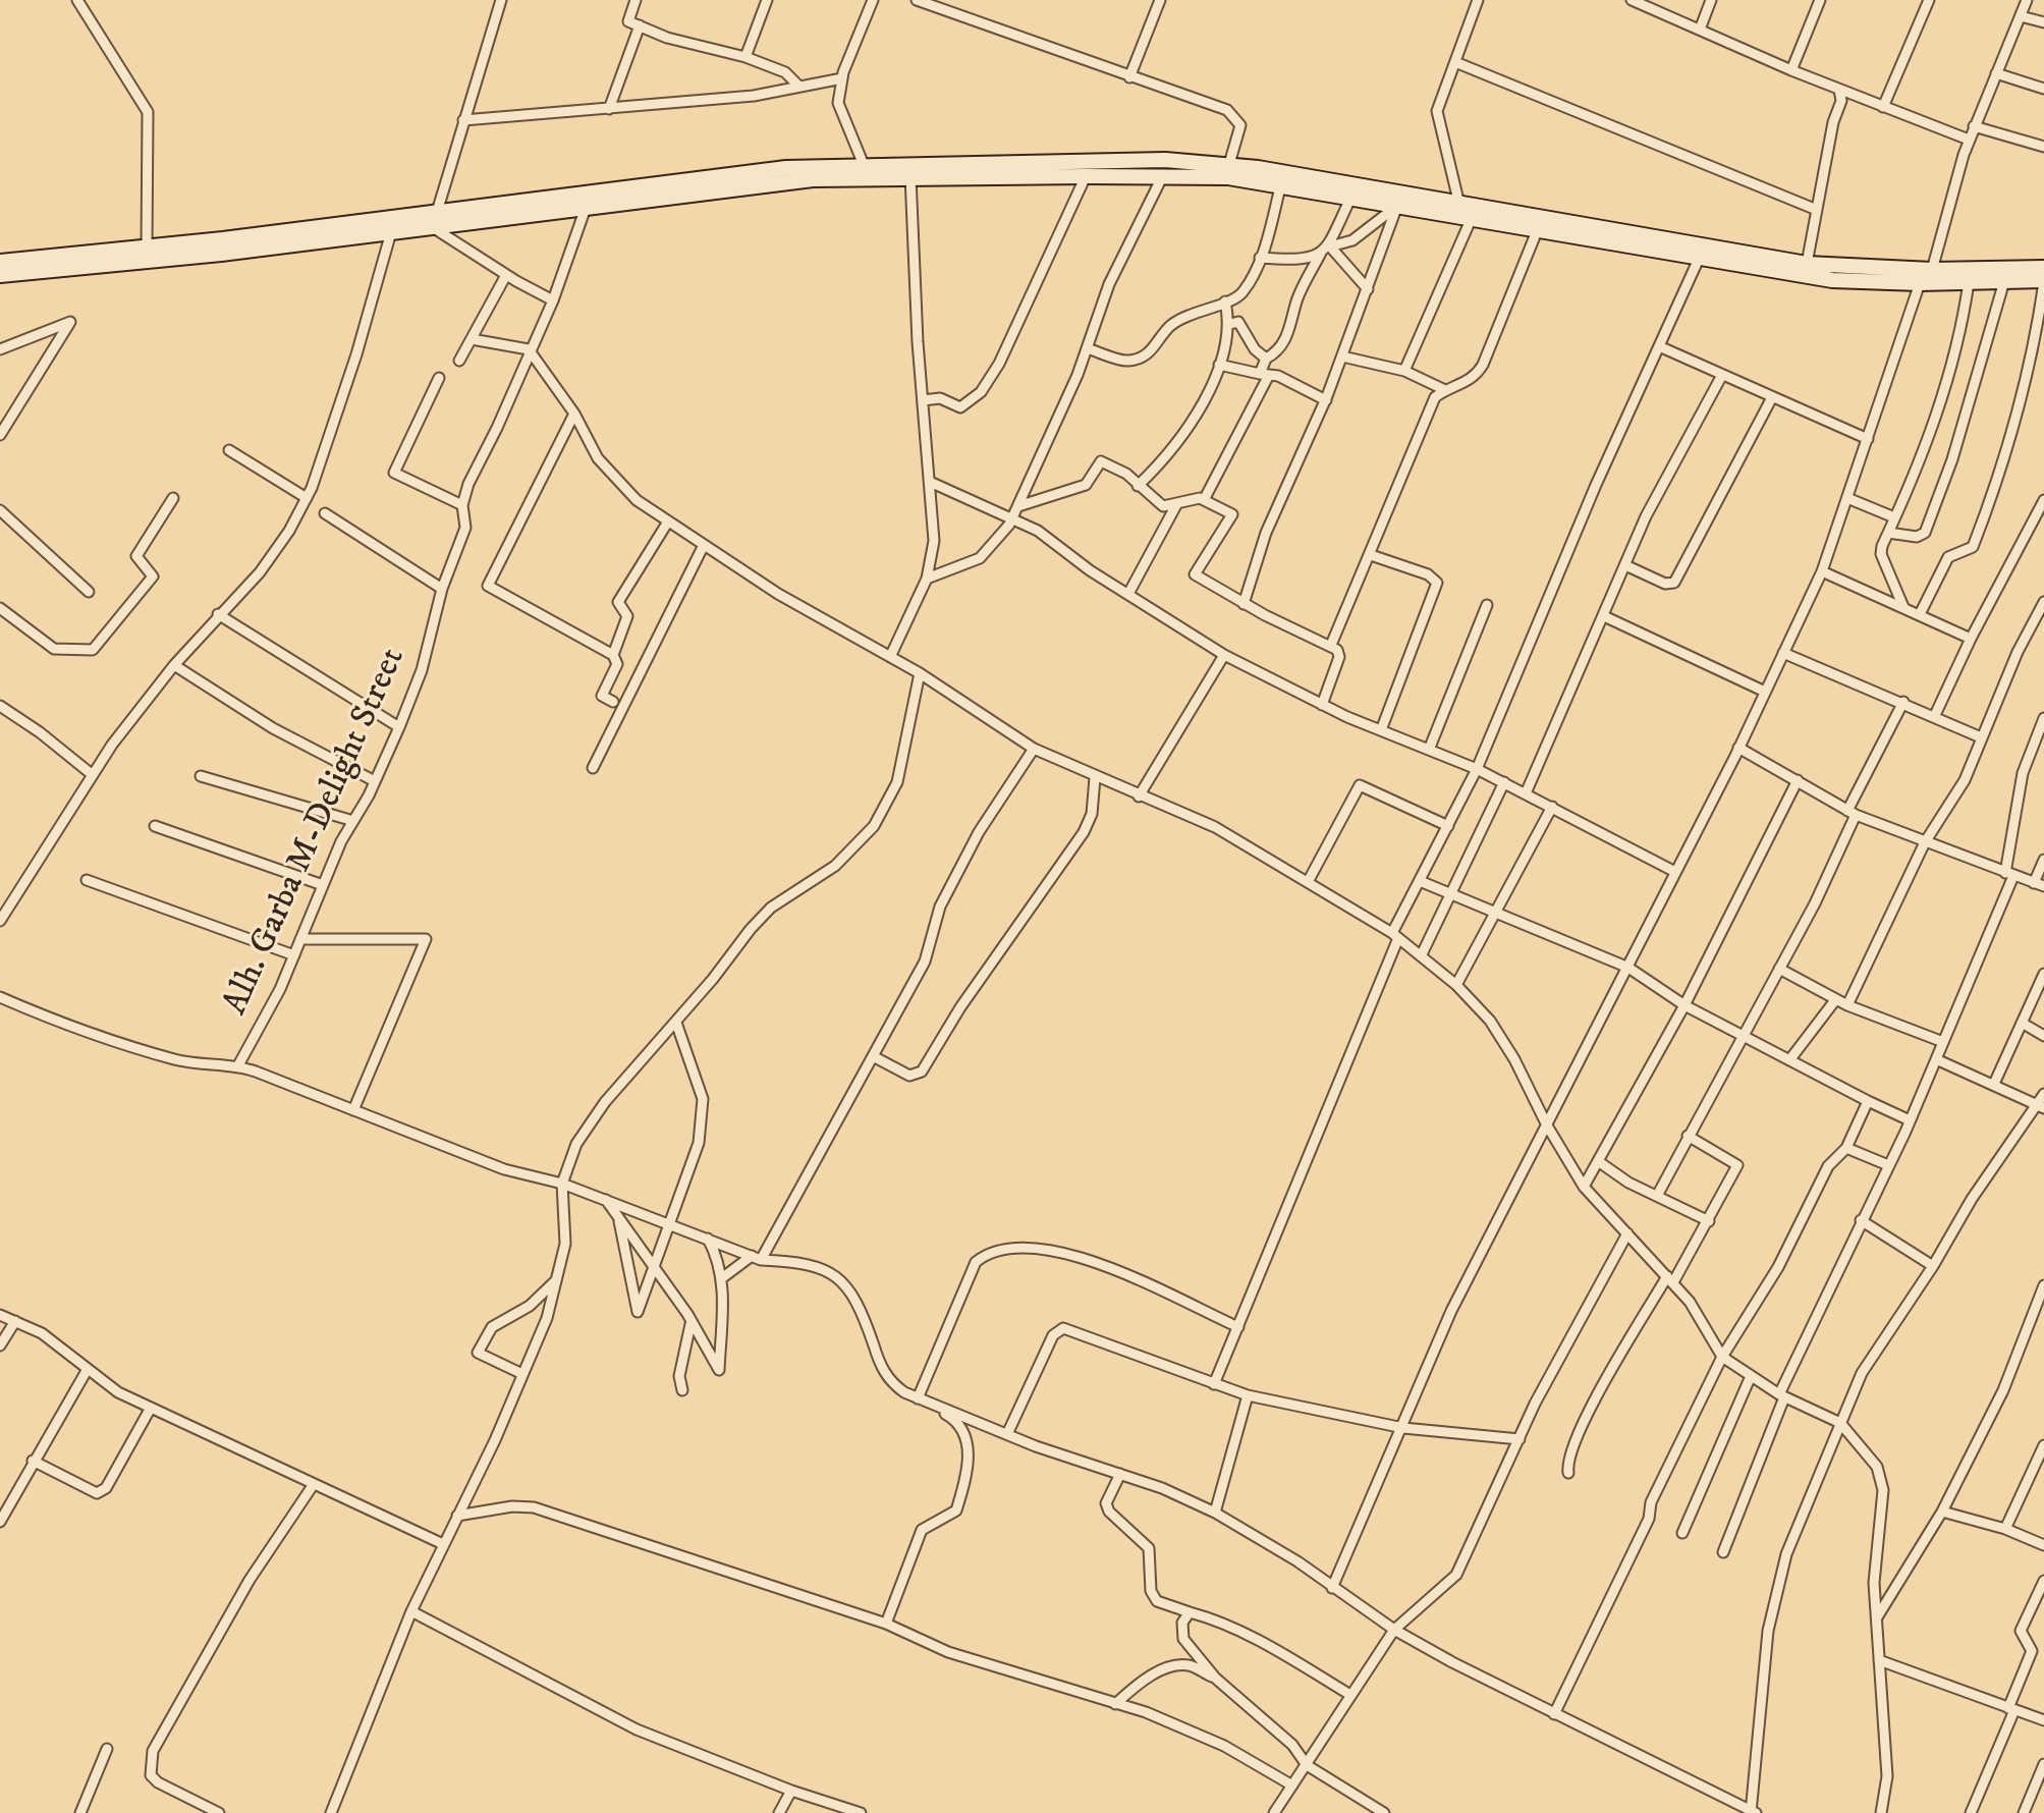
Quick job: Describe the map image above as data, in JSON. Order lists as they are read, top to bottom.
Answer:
{
  "streets": {
    "street": ["Alh. Garba M-Delight Street"]
  }
}
